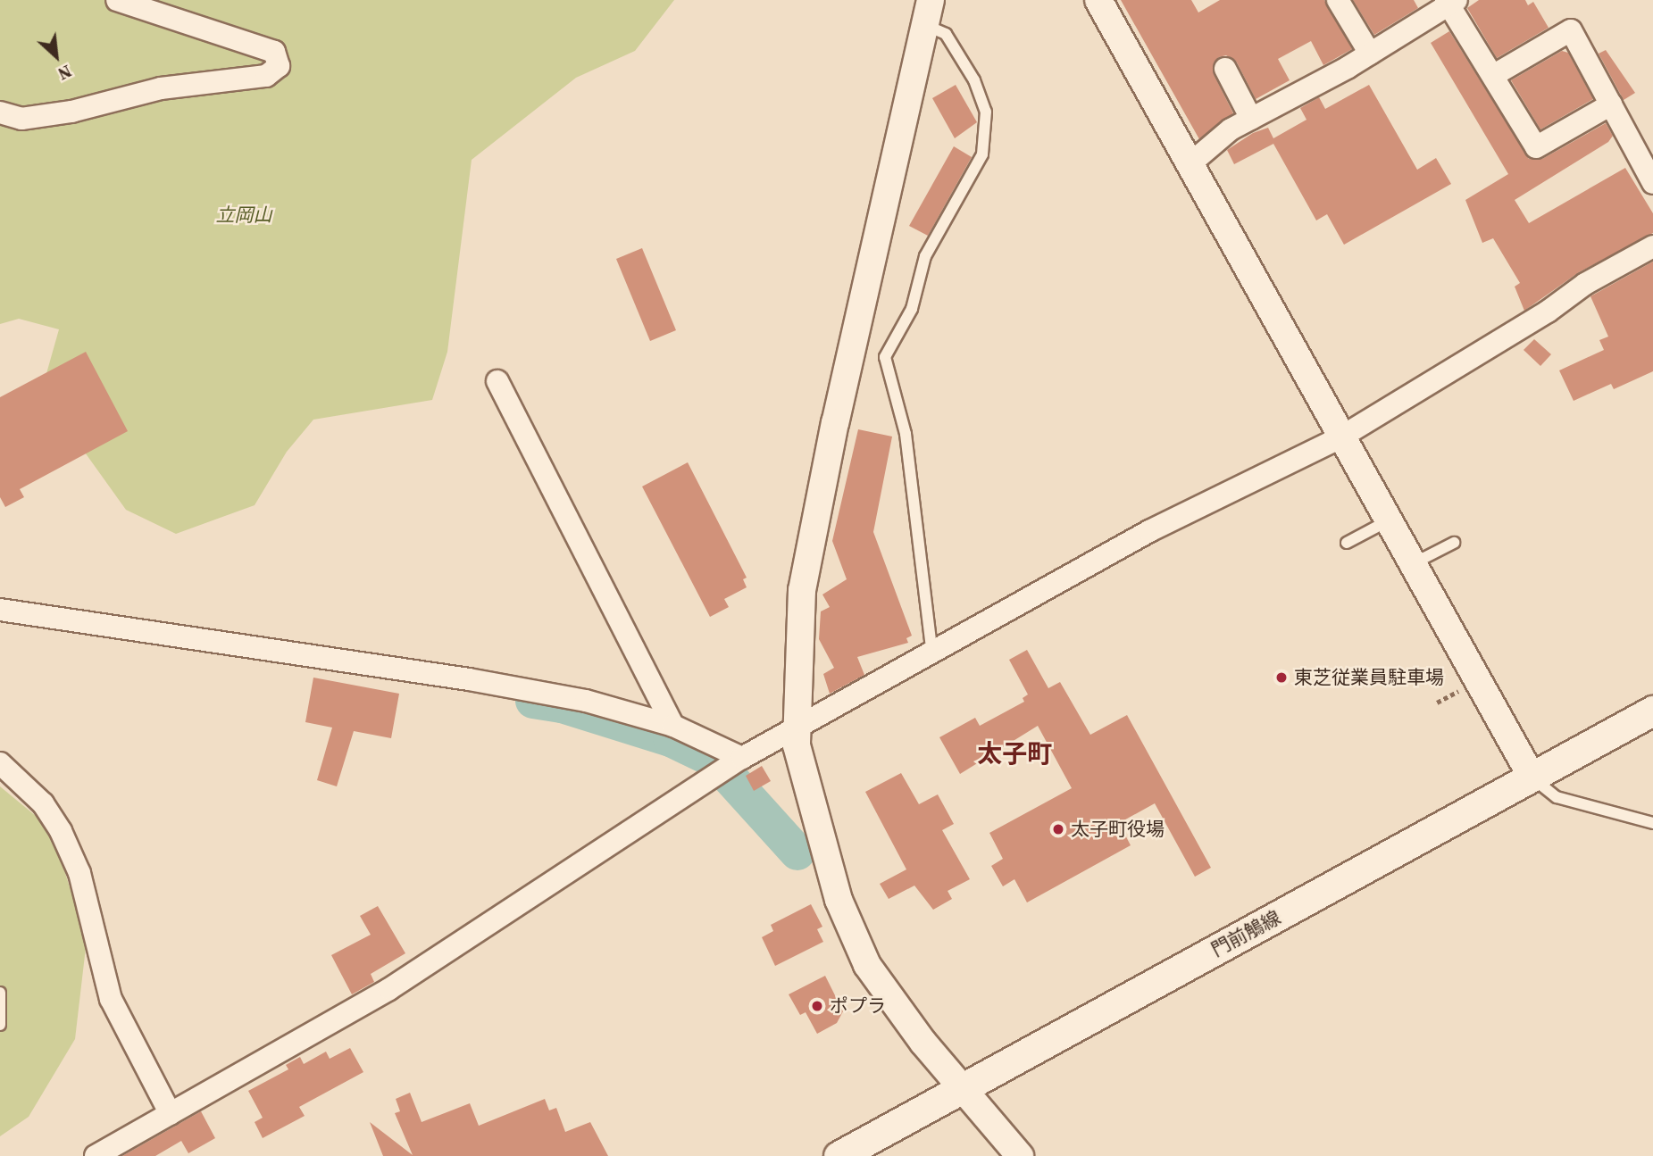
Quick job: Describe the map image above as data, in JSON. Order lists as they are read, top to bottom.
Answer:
{
  "streets": {
    "main road": ["門前鵤線"]
  },
  "districts": ["太子町"],
  "parks": ["立岡山"],
  "places": ["東芝従業員駐車場", "太子町役場", "ポプラ"],
  "north": "bottom right"
}
